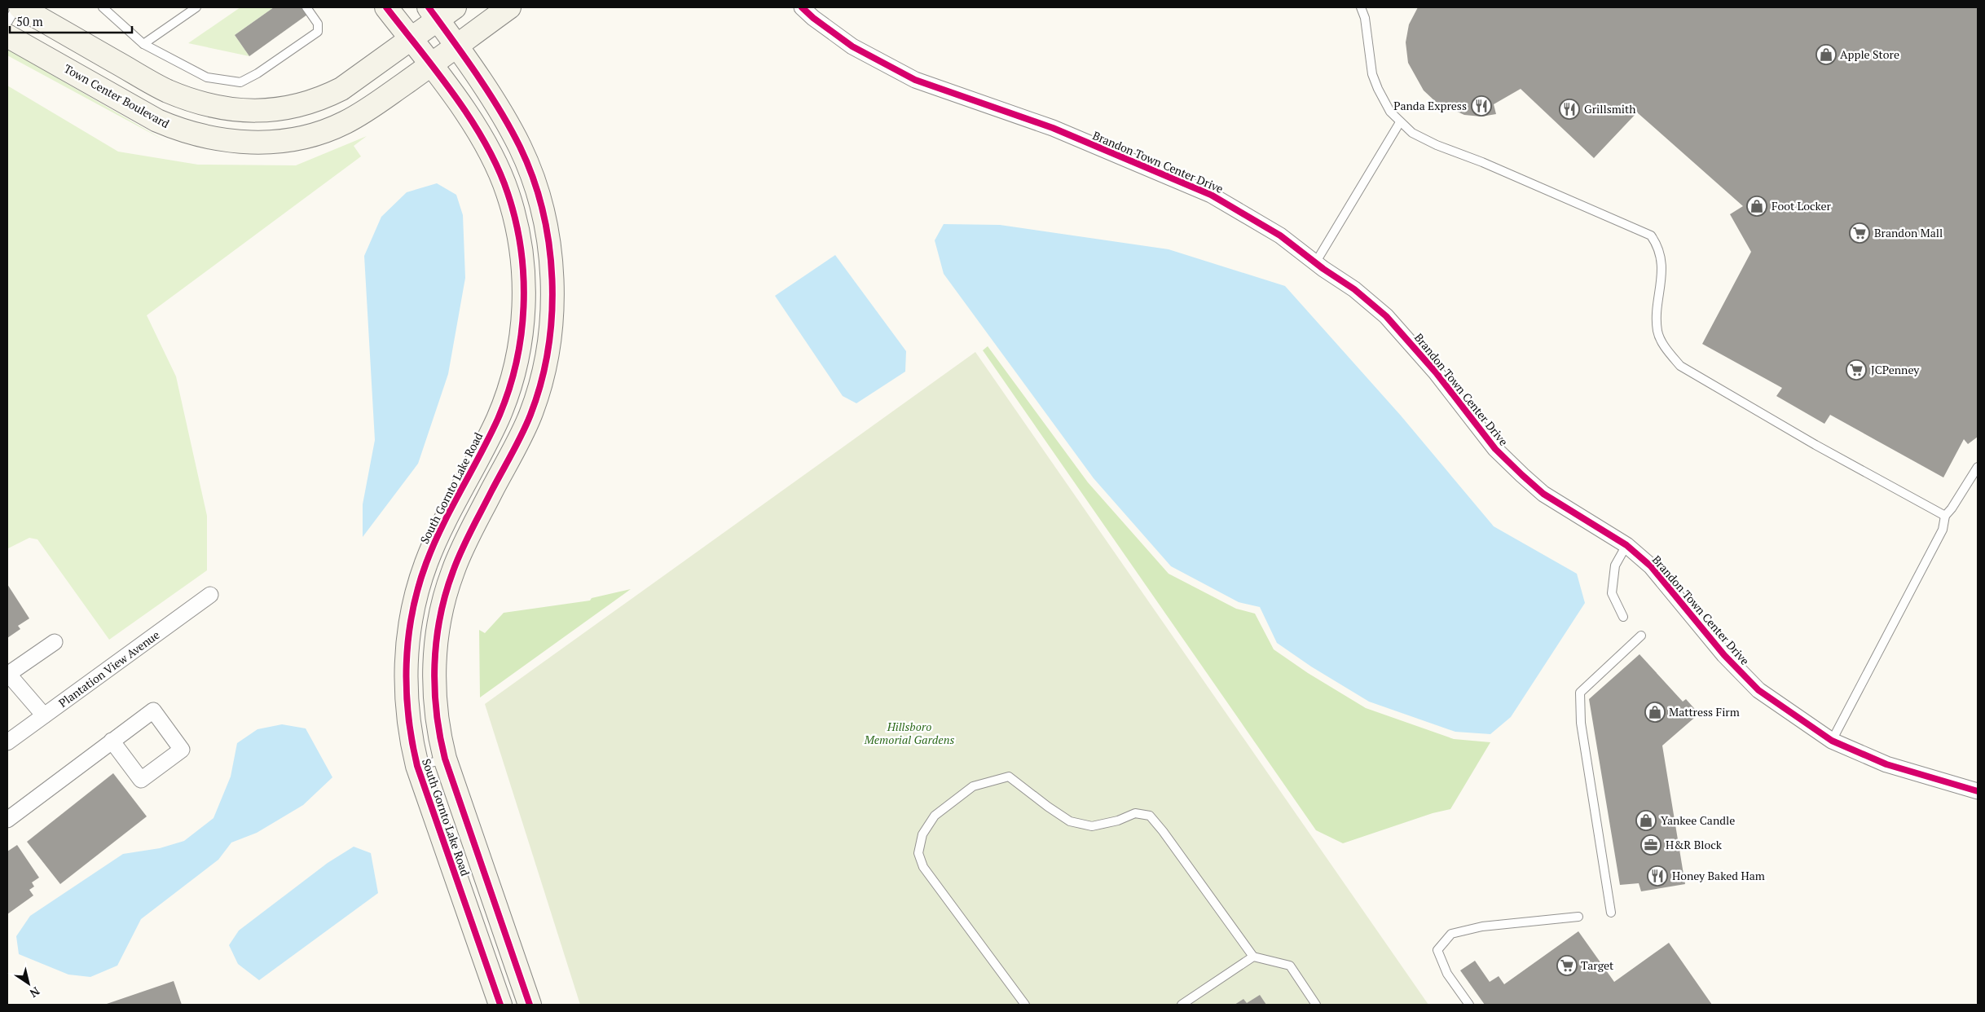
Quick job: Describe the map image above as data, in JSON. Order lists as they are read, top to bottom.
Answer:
{
  "streets": {
    "street": [
      "Town Center Boulevard",
      "Brandon Town Center Drive",
      "South Gornto Lake Road",
      "Plantation View Avenue"
    ]
  },
  "crossings": [
    ["Town Center Boulevard", "South Gornto Lake Road"]
  ],
  "parks": ["Hillsboro Memorial Gardens"],
  "places": {
    "shop": [
      "Apple Store",
      "Foot Locker",
      "Mattress Firm",
      "Yankee Candle"
    ],
    "restaurant": ["Panda Express", "Grillsmith", "Honey Baked Ham"],
    "supermarket": ["Brandon Mall", "JCPenney", "Target"],
    "office": ["H&R Block"]
  },
  "scale_bar": "50 m",
  "north": "bottom right"
}
